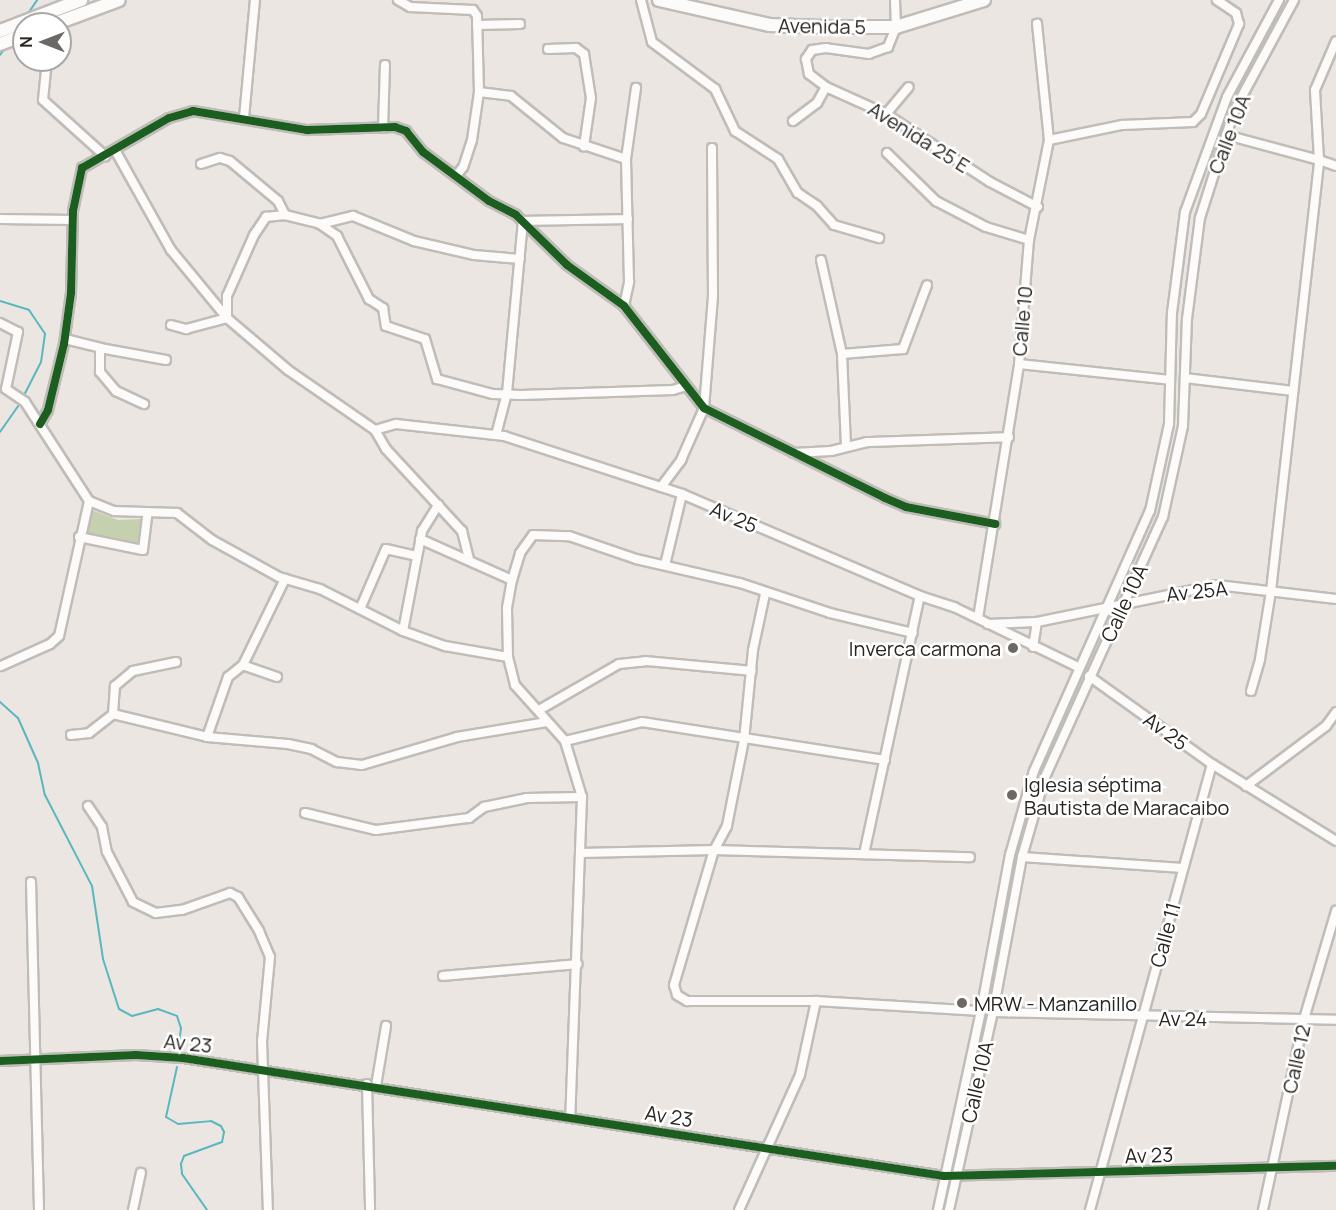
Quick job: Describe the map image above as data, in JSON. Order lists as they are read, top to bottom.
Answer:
{
  "streets": {
    "main road": ["Avenida 5"],
    "street": [
      "Calle 10A",
      "Avenida 25 E",
      "Calle 10",
      "Av 25",
      "Av 25A",
      "Calle 11",
      "Av 24",
      "Av 23",
      "Calle 12"
    ]
  },
  "crossings": [
    ["Avenida 5", "Avenida 25 E"],
    ["Calle 10A", "Av 25"],
    ["Calle 10A", "Av 25A"],
    ["Calle 10A", "Av 24"],
    ["Calle 10A", "Av 23"],
    ["Avenida 25 E", "Calle 10"],
    ["Calle 10", "Av 25"],
    ["Av 25", "Av 25A"],
    ["Av 25", "Calle 11"],
    ["Calle 11", "Av 24"],
    ["Calle 11", "Av 23"],
    ["Av 24", "Calle 12"],
    ["Av 23", "Calle 12"]
  ],
  "places": ["Inverca carmona", "Iglesia séptima Bautista de Maracaibo", "MRW - Manzanillo"],
  "north": "left"
}
